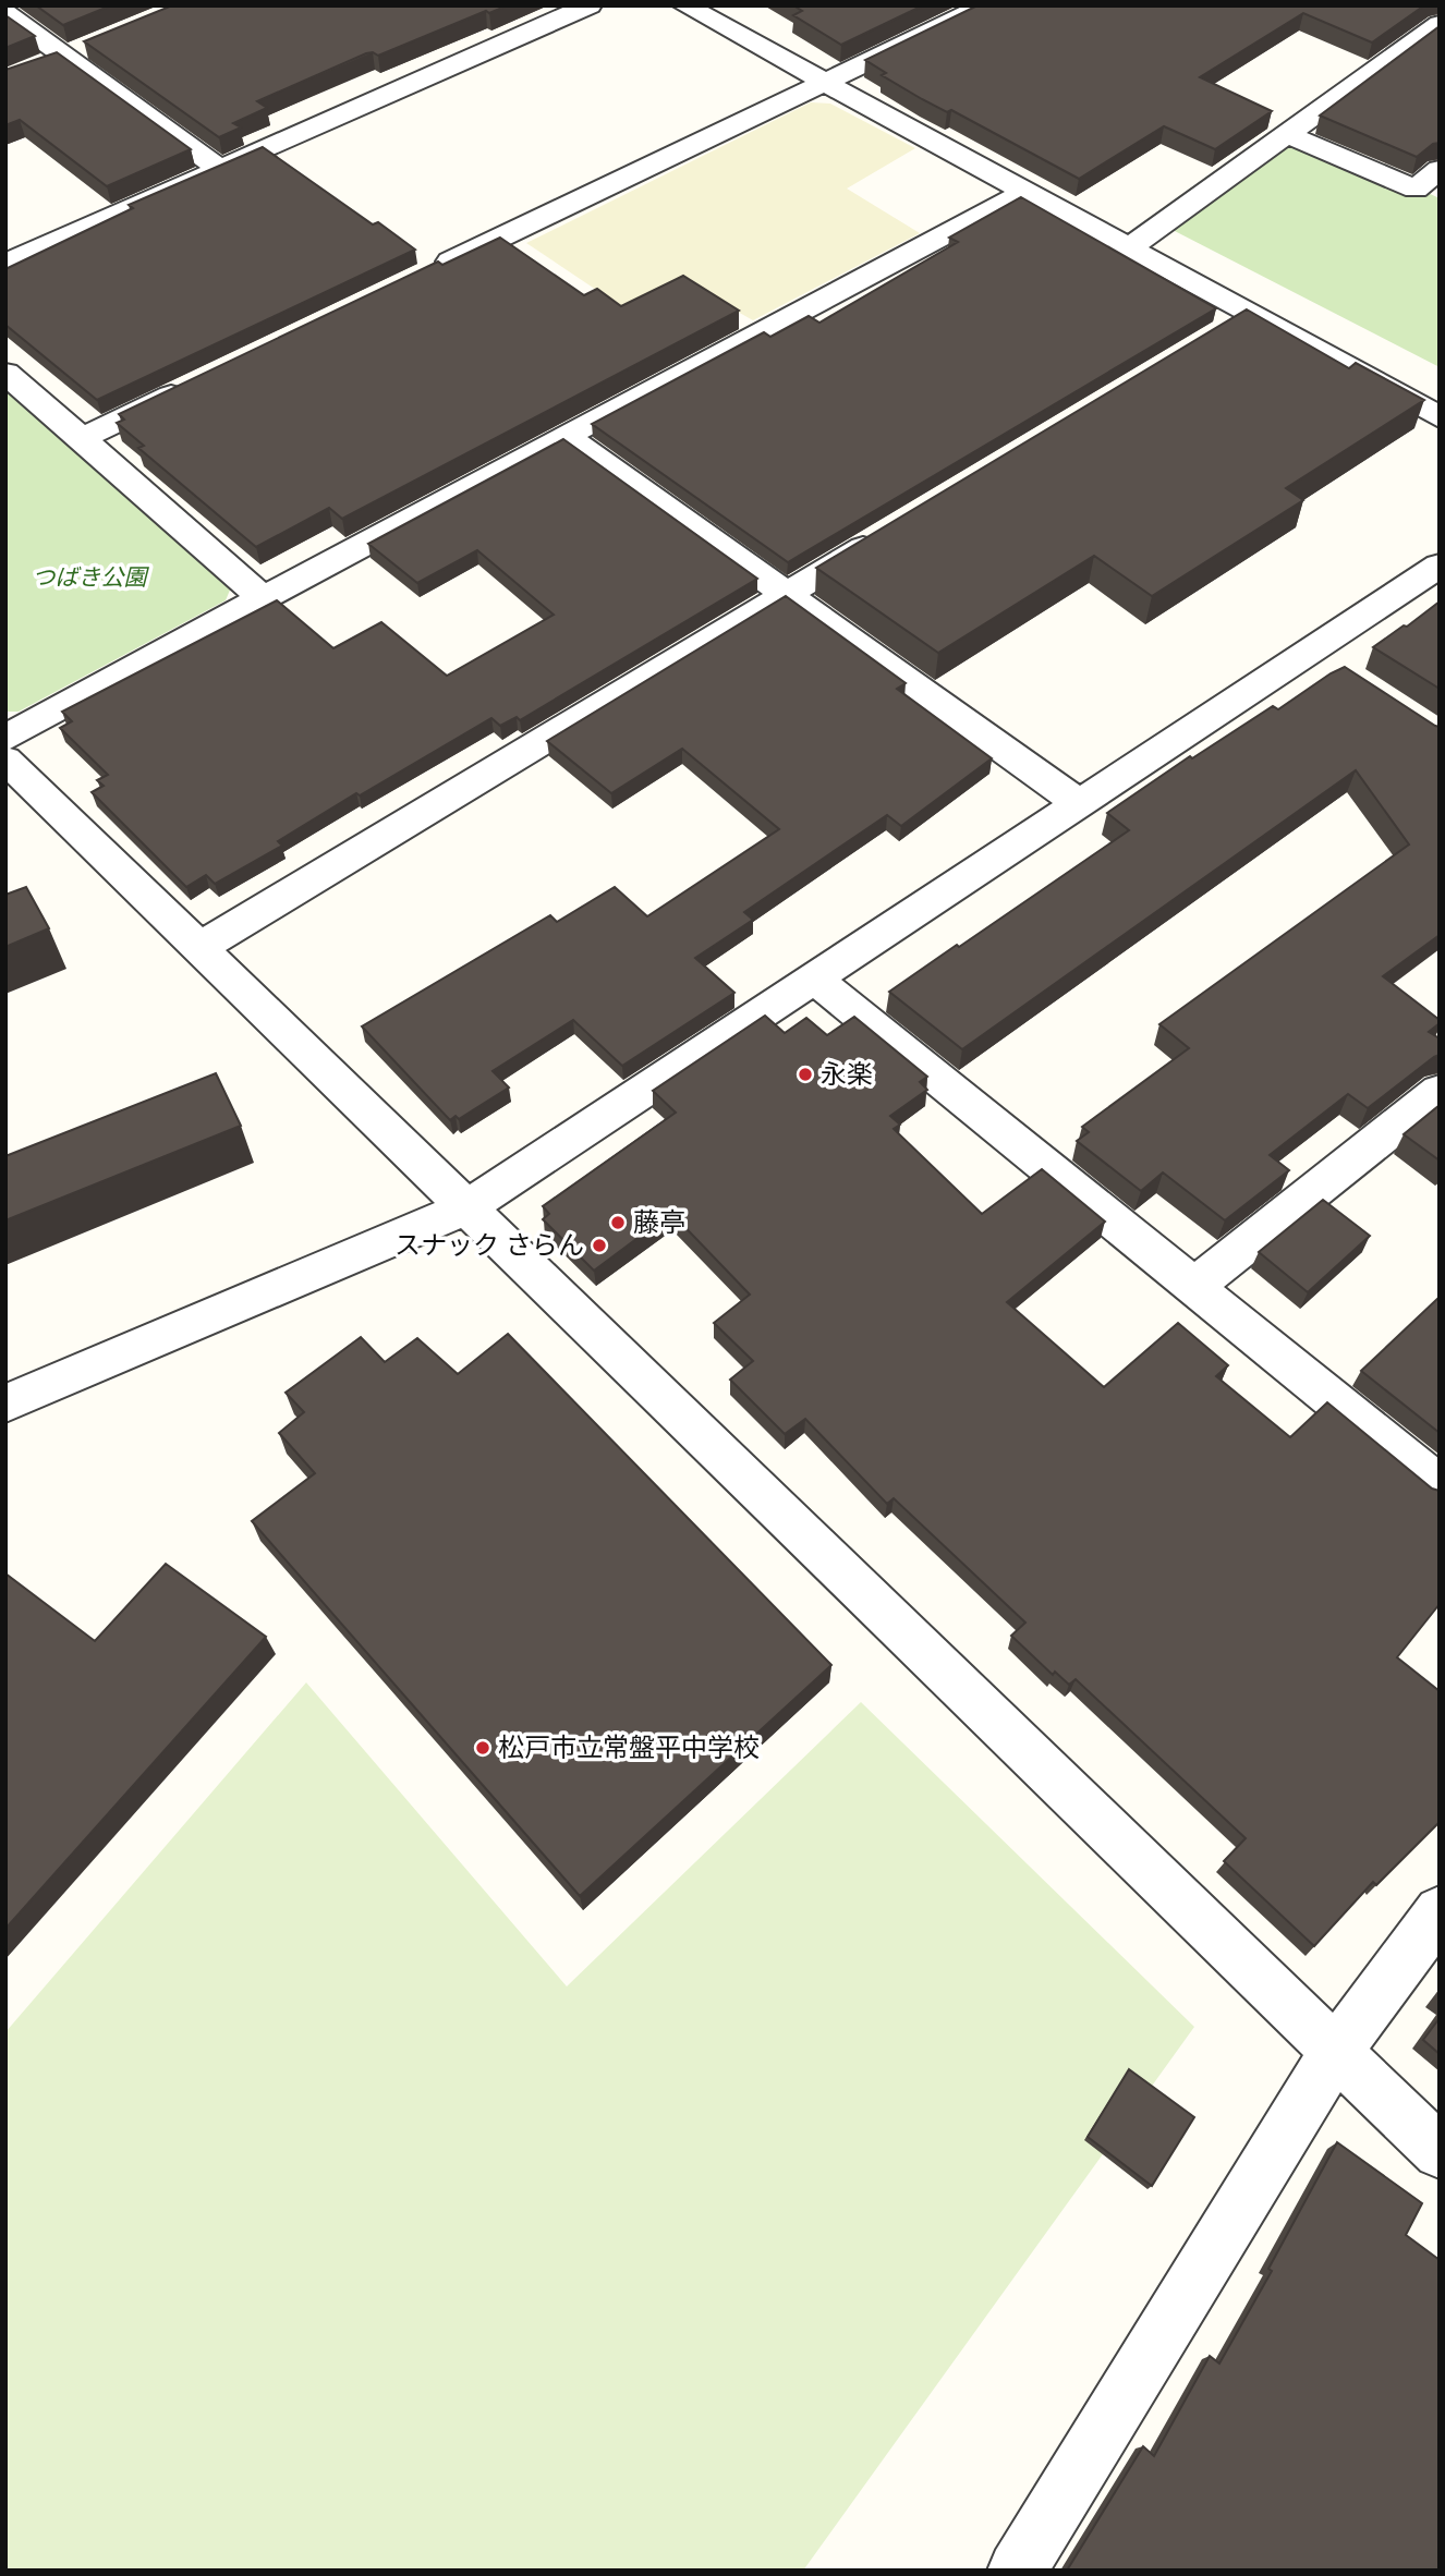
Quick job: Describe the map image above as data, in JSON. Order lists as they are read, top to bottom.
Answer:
{
  "parks": ["つばき公園"],
  "places": [
    "永楽",
    "藤亭",
    "スナック さらん",
    "松戸市立常盤平中学校"
  ]
}
